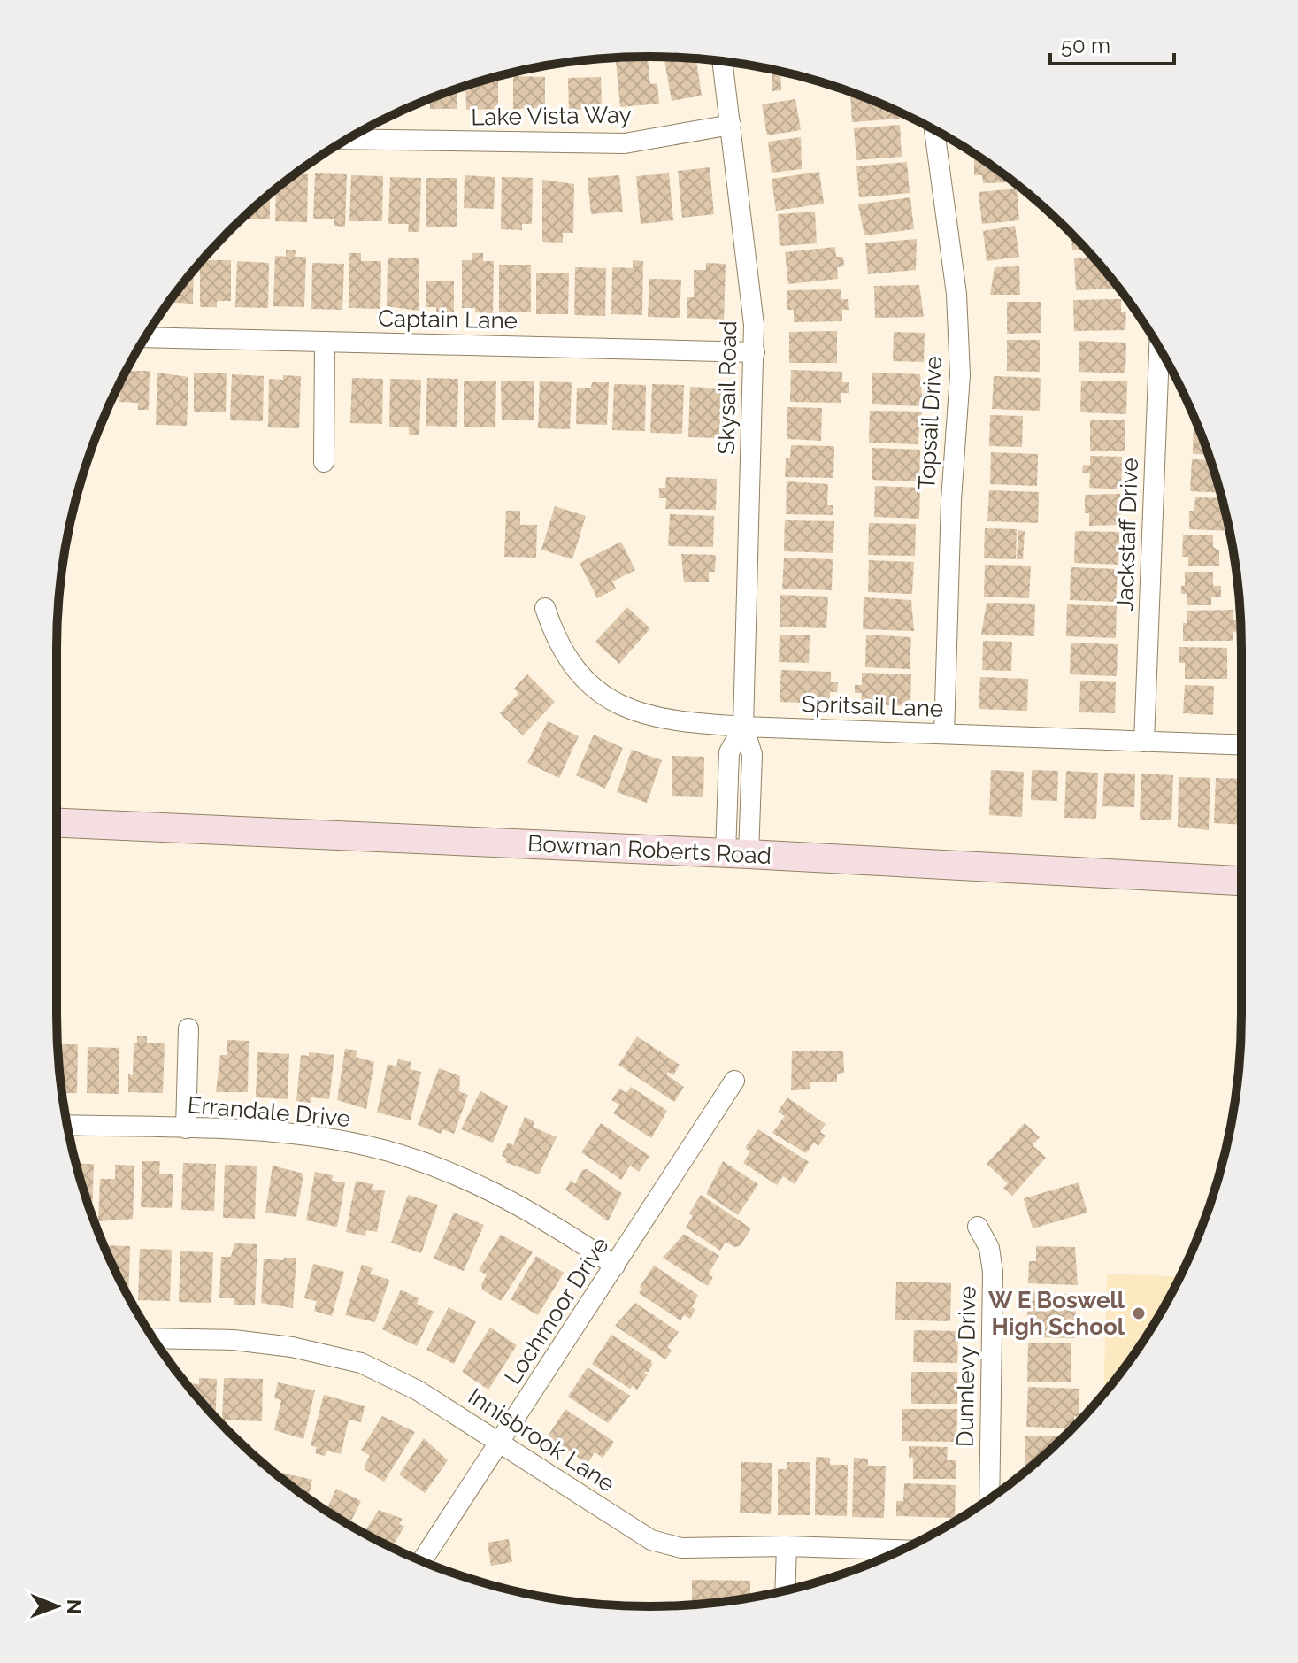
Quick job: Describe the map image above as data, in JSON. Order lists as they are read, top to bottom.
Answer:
{
  "streets": {
    "street": [
      "Lake Vista Way",
      "Captain Lane",
      "Skysail Road",
      "Topsail Drive",
      "Jackstaff Drive",
      "Spritsail Lane",
      "Bowman Roberts Road",
      "Errandale Drive",
      "Lochmoor Drive",
      "Dunnlevy Drive",
      "Innisbrook Lane"
    ]
  },
  "crossings": [
    ["Lake Vista Way", "Skysail Road"],
    ["Captain Lane", "Skysail Road"],
    ["Skysail Road", "Spritsail Lane"],
    ["Skysail Road", "Bowman Roberts Road"],
    ["Topsail Drive", "Spritsail Lane"],
    ["Jackstaff Drive", "Spritsail Lane"],
    ["Errandale Drive", "Lochmoor Drive"],
    ["Lochmoor Drive", "Innisbrook Lane"]
  ],
  "places": ["W E Boswell High School"],
  "scale_bar": "50 m",
  "north": "right"
}
